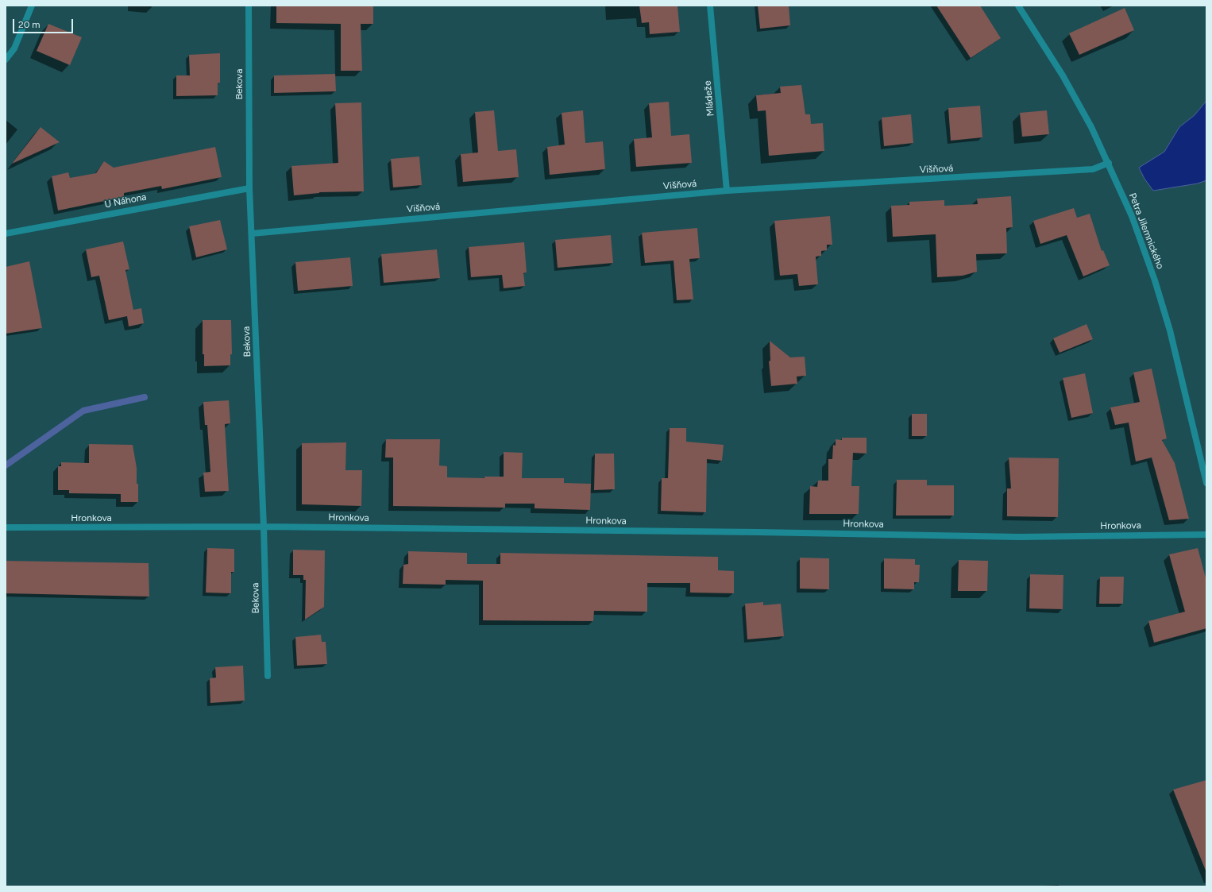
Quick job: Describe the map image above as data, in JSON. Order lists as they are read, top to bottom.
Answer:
{
  "streets": {
    "street": [
      "Bekova",
      "Mládeže",
      "Višňová",
      "U Náhona",
      "Petra Jilemnického",
      "Hronkova"
    ]
  },
  "crossings": [
    ["Bekova", "Višňová"],
    ["Bekova", "U Náhona"],
    ["Bekova", "Hronkova"],
    ["Mládeže", "Višňová"],
    ["Višňová", "Petra Jilemnického"]
  ],
  "scale_bar": "20 m"
}
